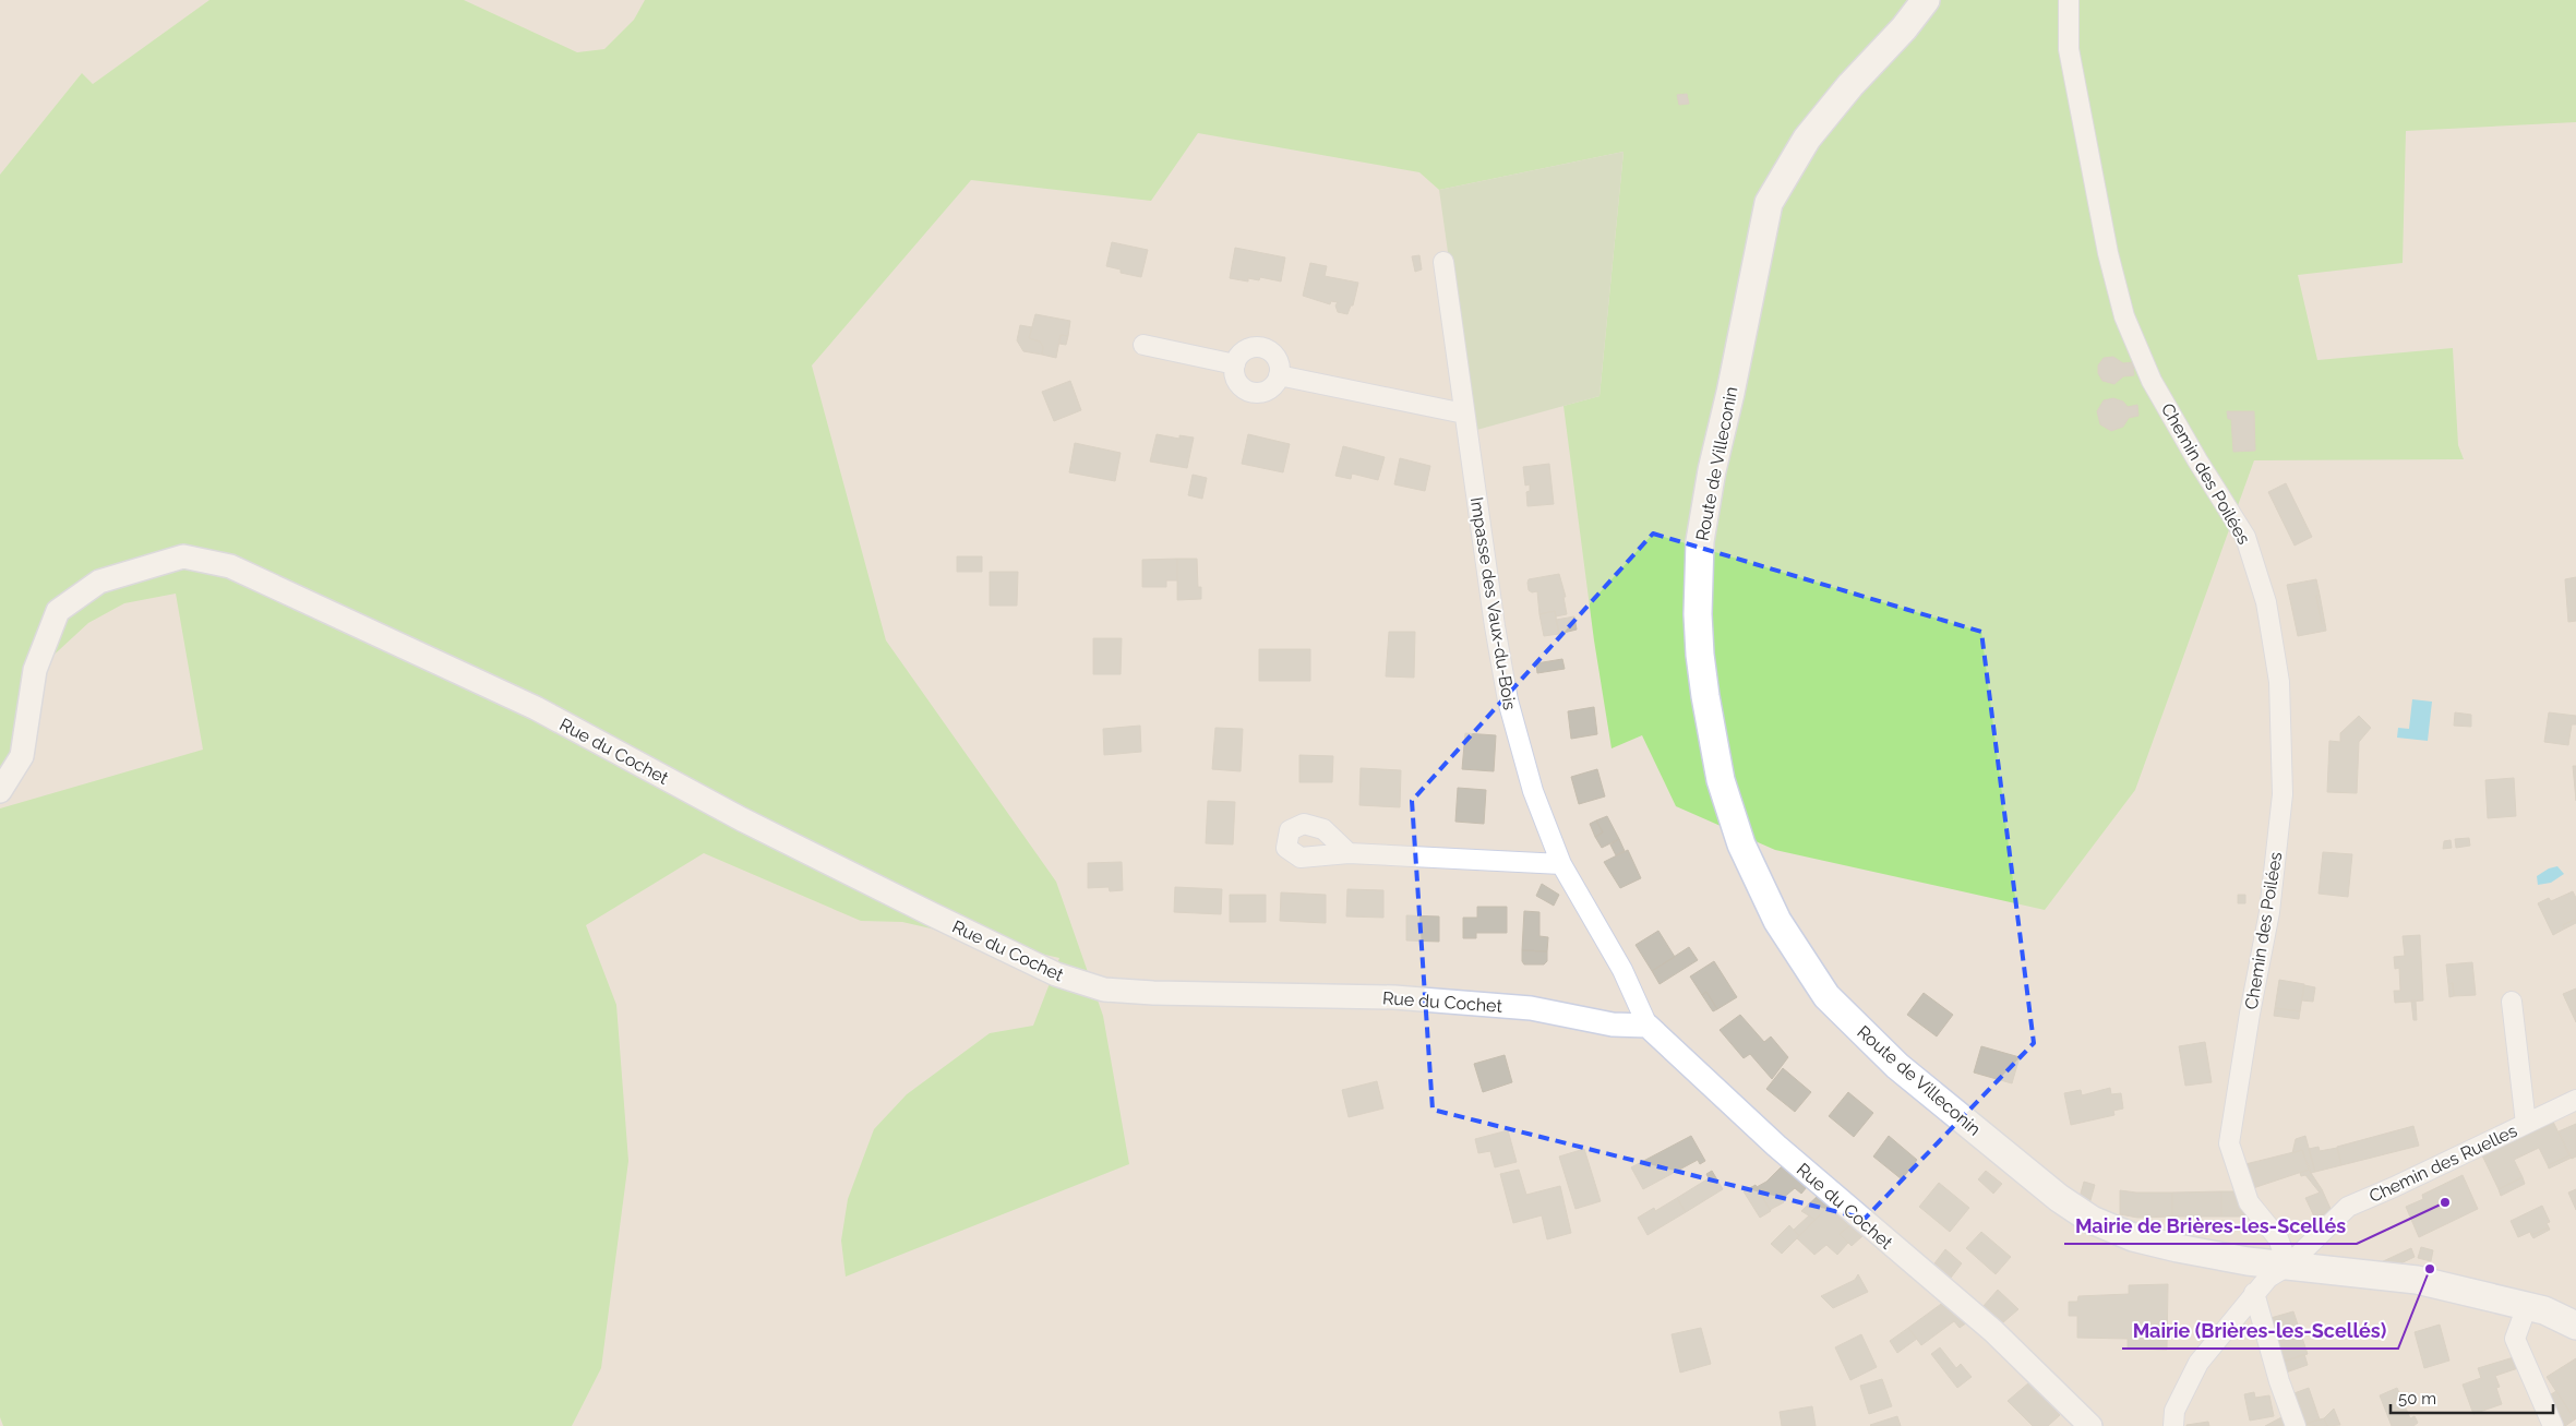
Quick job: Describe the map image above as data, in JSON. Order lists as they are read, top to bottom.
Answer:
{
  "streets": {
    "main road": ["Route de Villeconin"],
    "street": [
      "Chemin des Poilées",
      "Impasse des Vaux-du-Bois",
      "Rue du Cochet",
      "Chemin des Ruelles"
    ]
  },
  "crossings": [
    ["Route de Villeconin", "Chemin des Poilées"],
    ["Route de Villeconin", "Chemin des Ruelles"],
    ["Chemin des Poilées", "Chemin des Ruelles"],
    ["Impasse des Vaux-du-Bois", "Rue du Cochet"]
  ],
  "places": ["Mairie de Brières-les-Scellés", "Mairie (Brières-les-Scellés)"],
  "scale_bar": "50 m"
}
